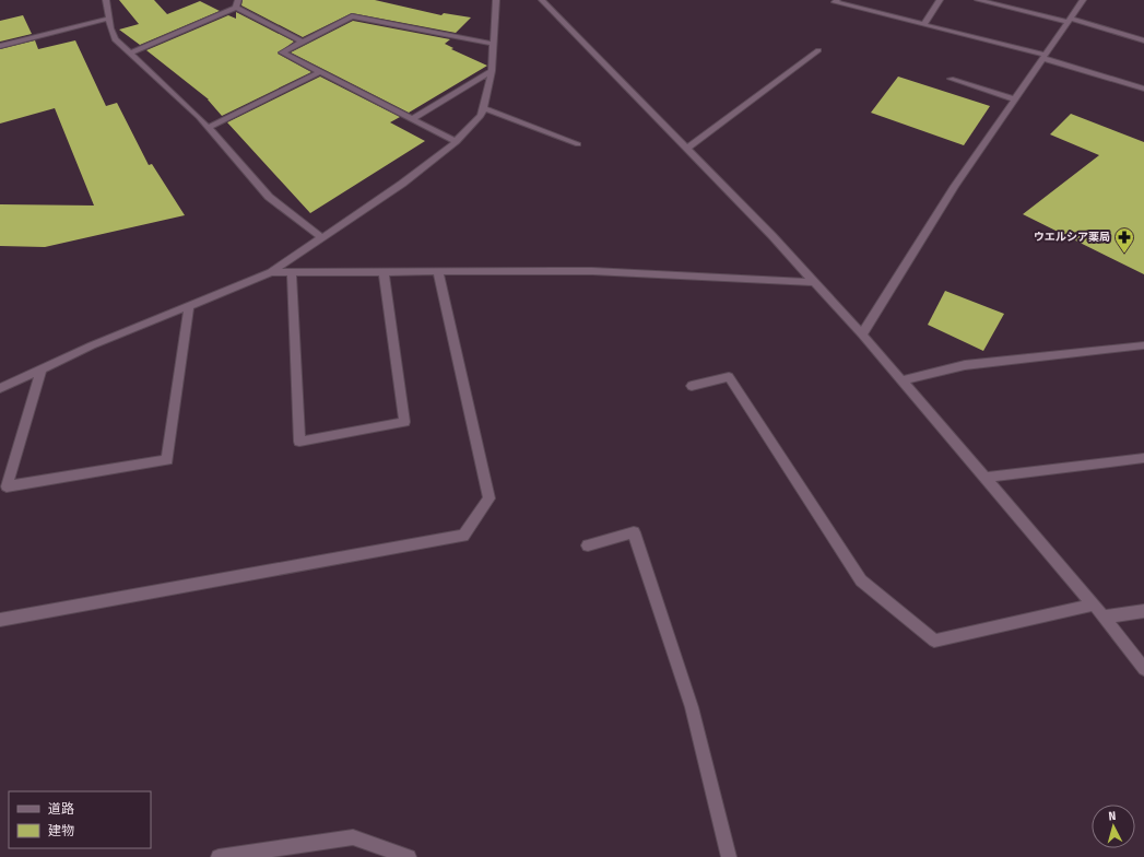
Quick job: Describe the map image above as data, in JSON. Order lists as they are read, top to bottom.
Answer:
{
  "places": {
    "pharmacy": ["ウエルシア薬局"]
  },
  "legend": ["道路", "建物"],
  "north": "top"
}
